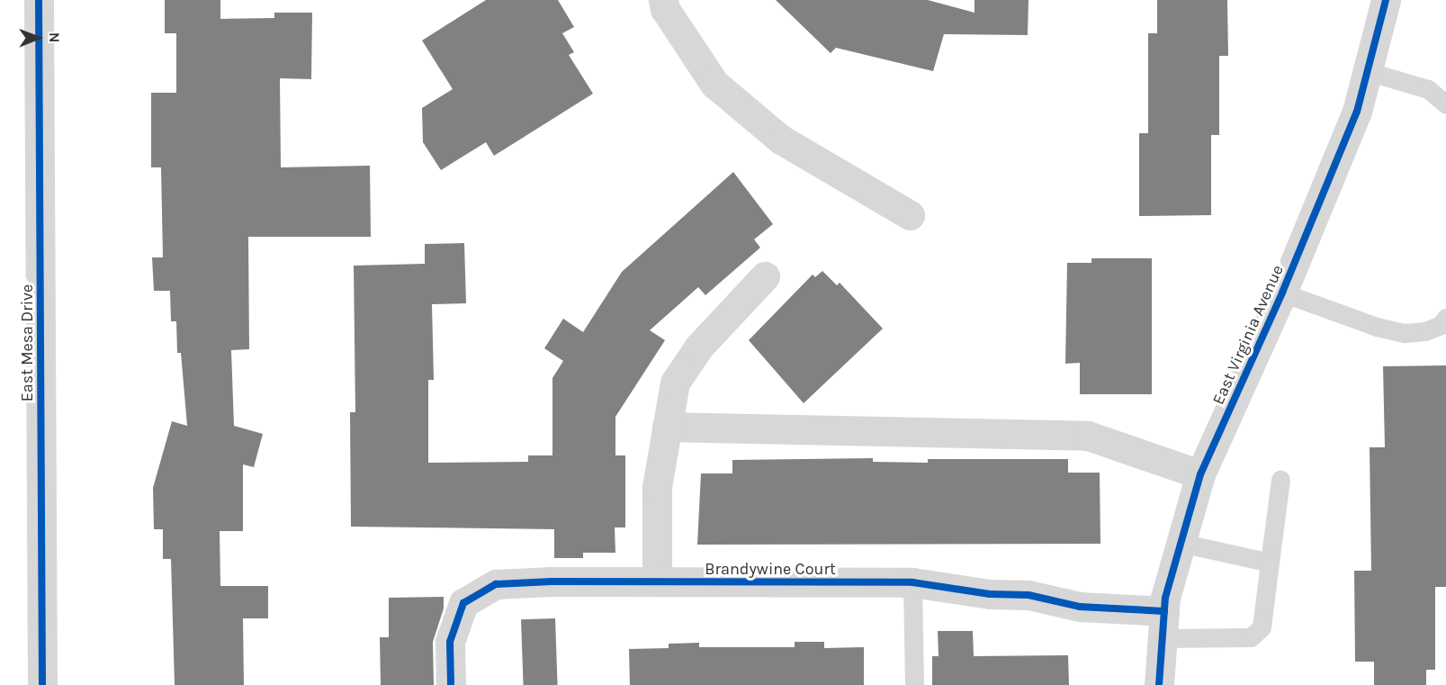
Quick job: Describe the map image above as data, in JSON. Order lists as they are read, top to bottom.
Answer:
{
  "streets": {
    "street": ["East Virginia Avenue", "East Mesa Drive", "Brandywine Court"]
  },
  "crossings": [
    ["East Virginia Avenue", "Brandywine Court"]
  ],
  "north": "right"
}
